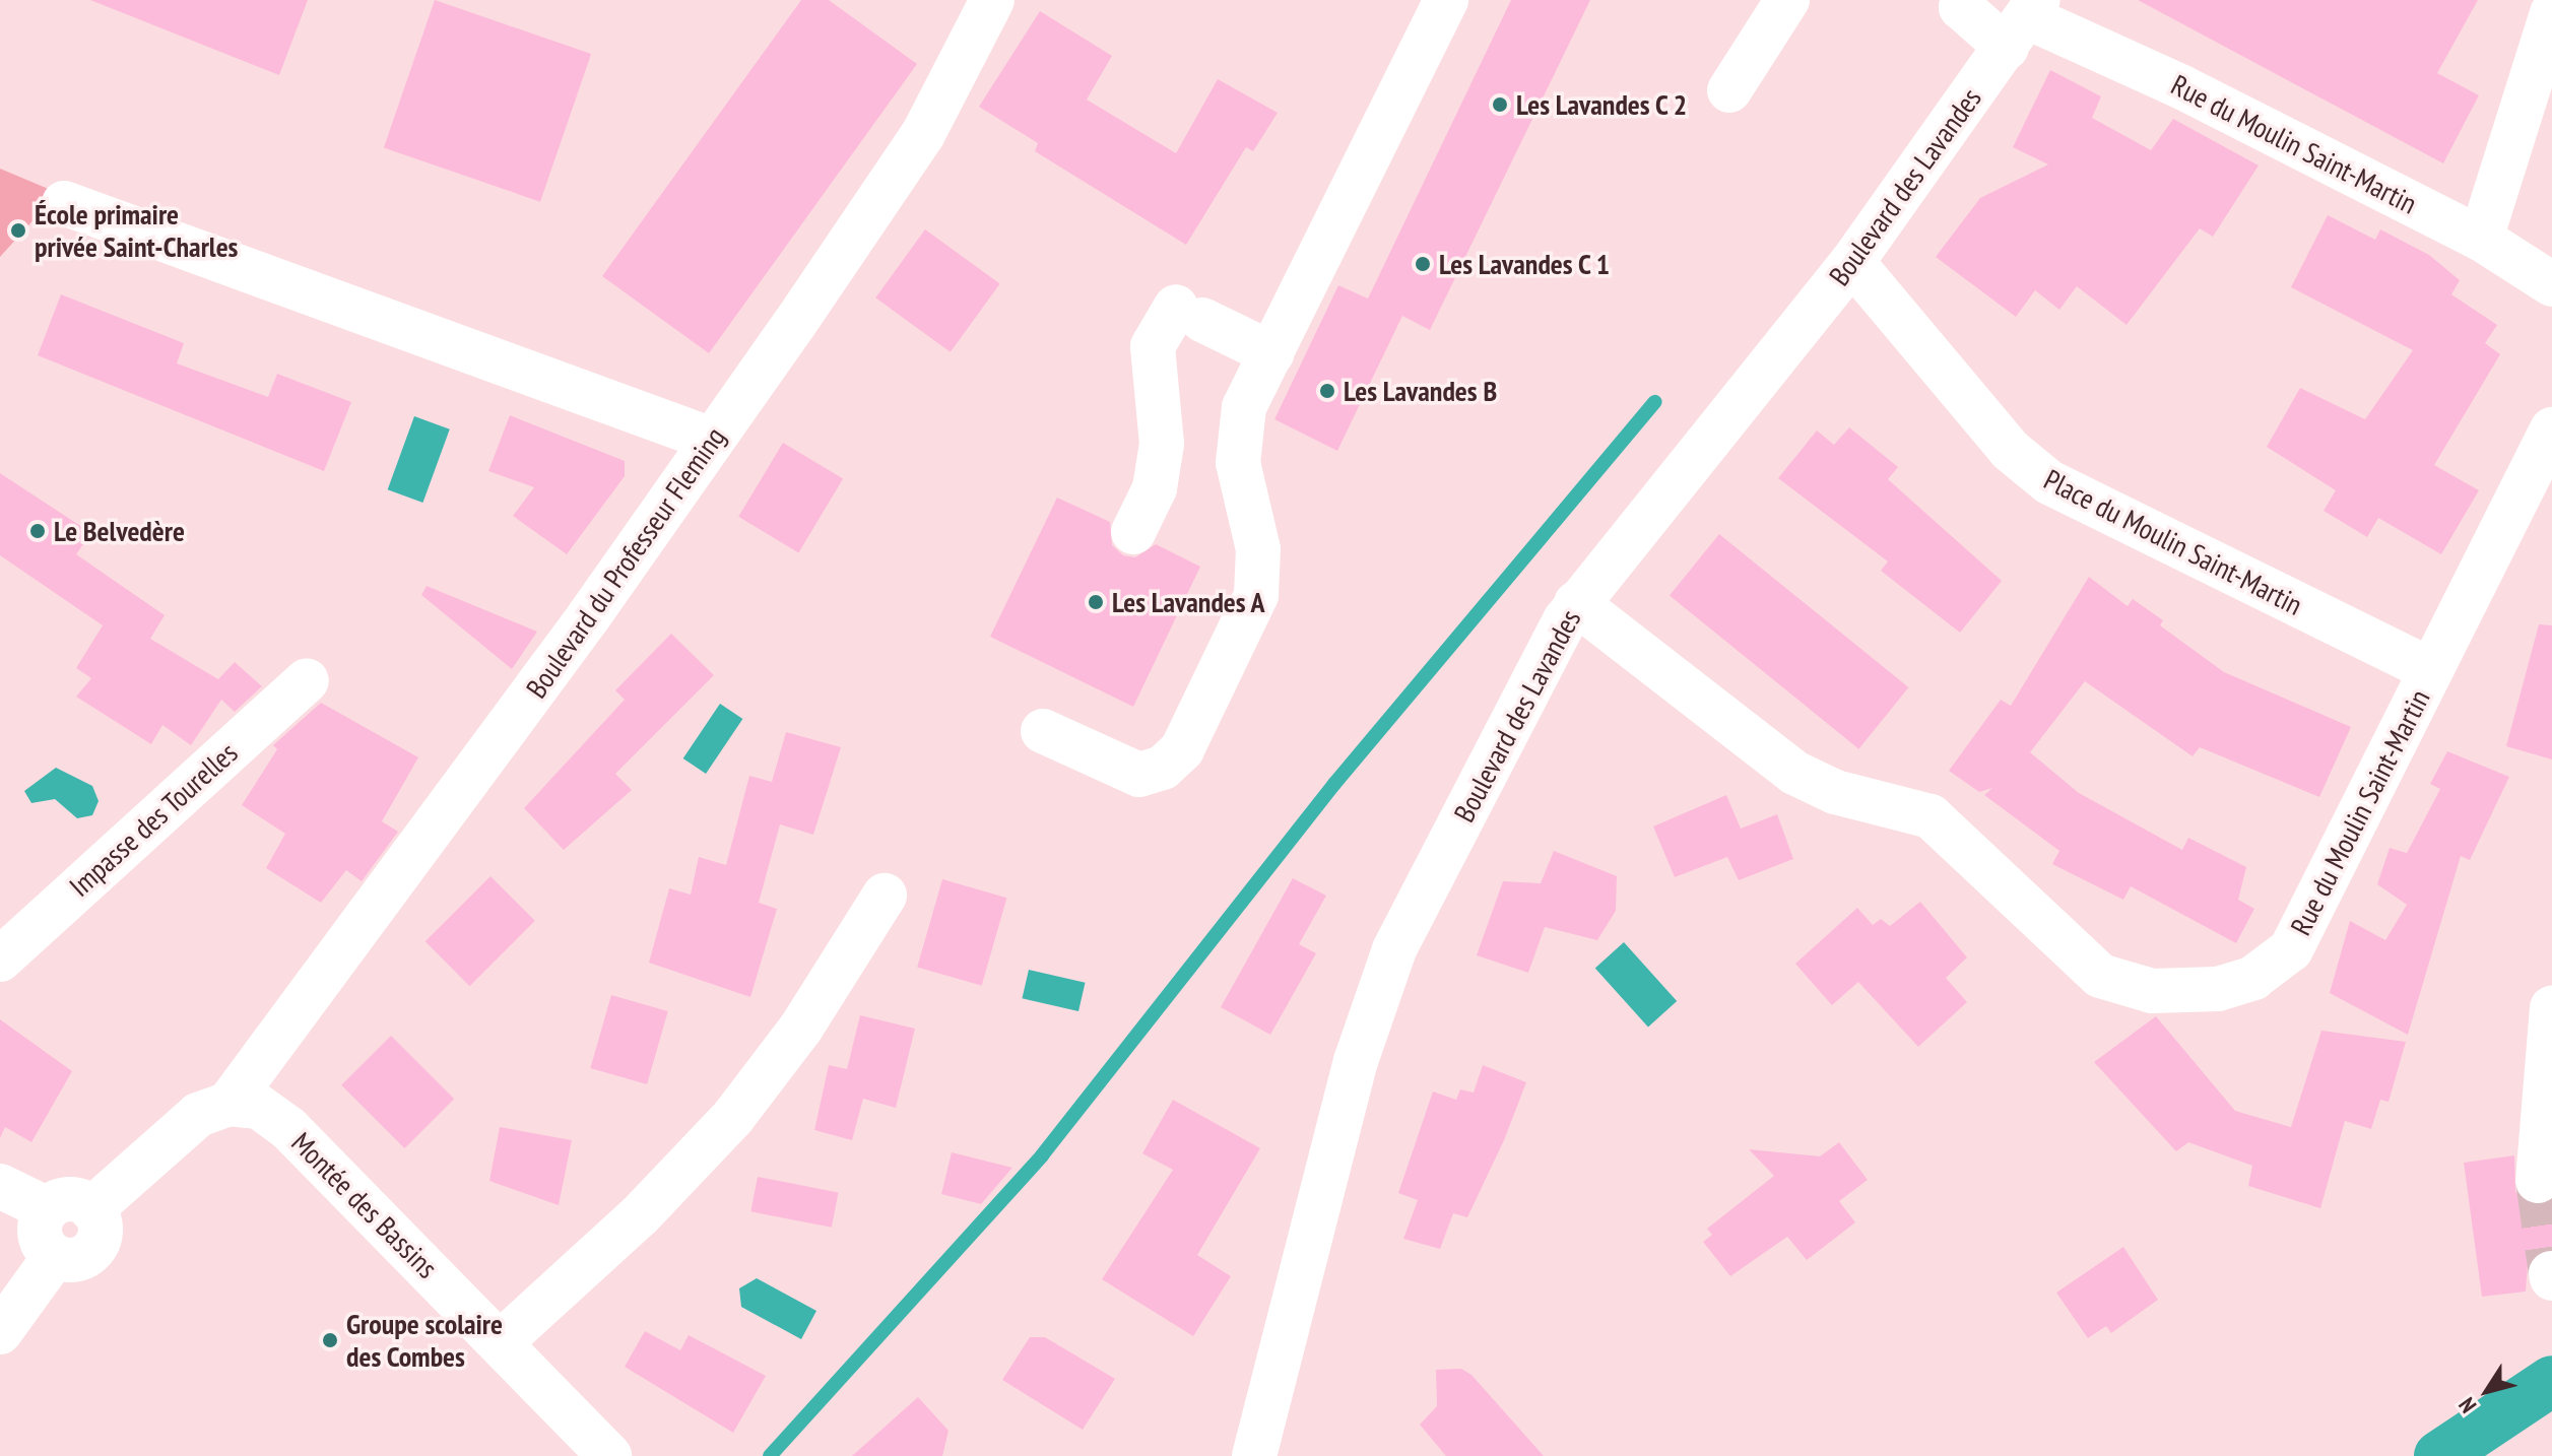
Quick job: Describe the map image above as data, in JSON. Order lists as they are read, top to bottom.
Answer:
{
  "streets": {
    "street": [
      "Rue du Moulin Saint-Martin",
      "Boulevard des Lavandes",
      "Place du Moulin Saint-Martin",
      "Boulevard du Professeur Fleming",
      "Impasse des Tourelles",
      "Montée des Bassins"
    ]
  },
  "crossings": [
    ["Rue du Moulin Saint-Martin", "Boulevard des Lavandes"],
    ["Rue du Moulin Saint-Martin", "Place du Moulin Saint-Martin"],
    ["Boulevard des Lavandes", "Place du Moulin Saint-Martin"],
    ["Boulevard du Professeur Fleming", "Montée des Bassins"]
  ],
  "places": [
    "Les Lavandes C 2",
    "École primaire privée Saint-Charles",
    "Les Lavandes C 1",
    "Les Lavandes B",
    "Le Belvedère",
    "Les Lavandes A",
    "Groupe scolaire des Combes"
  ],
  "north": "bottom left"
}
